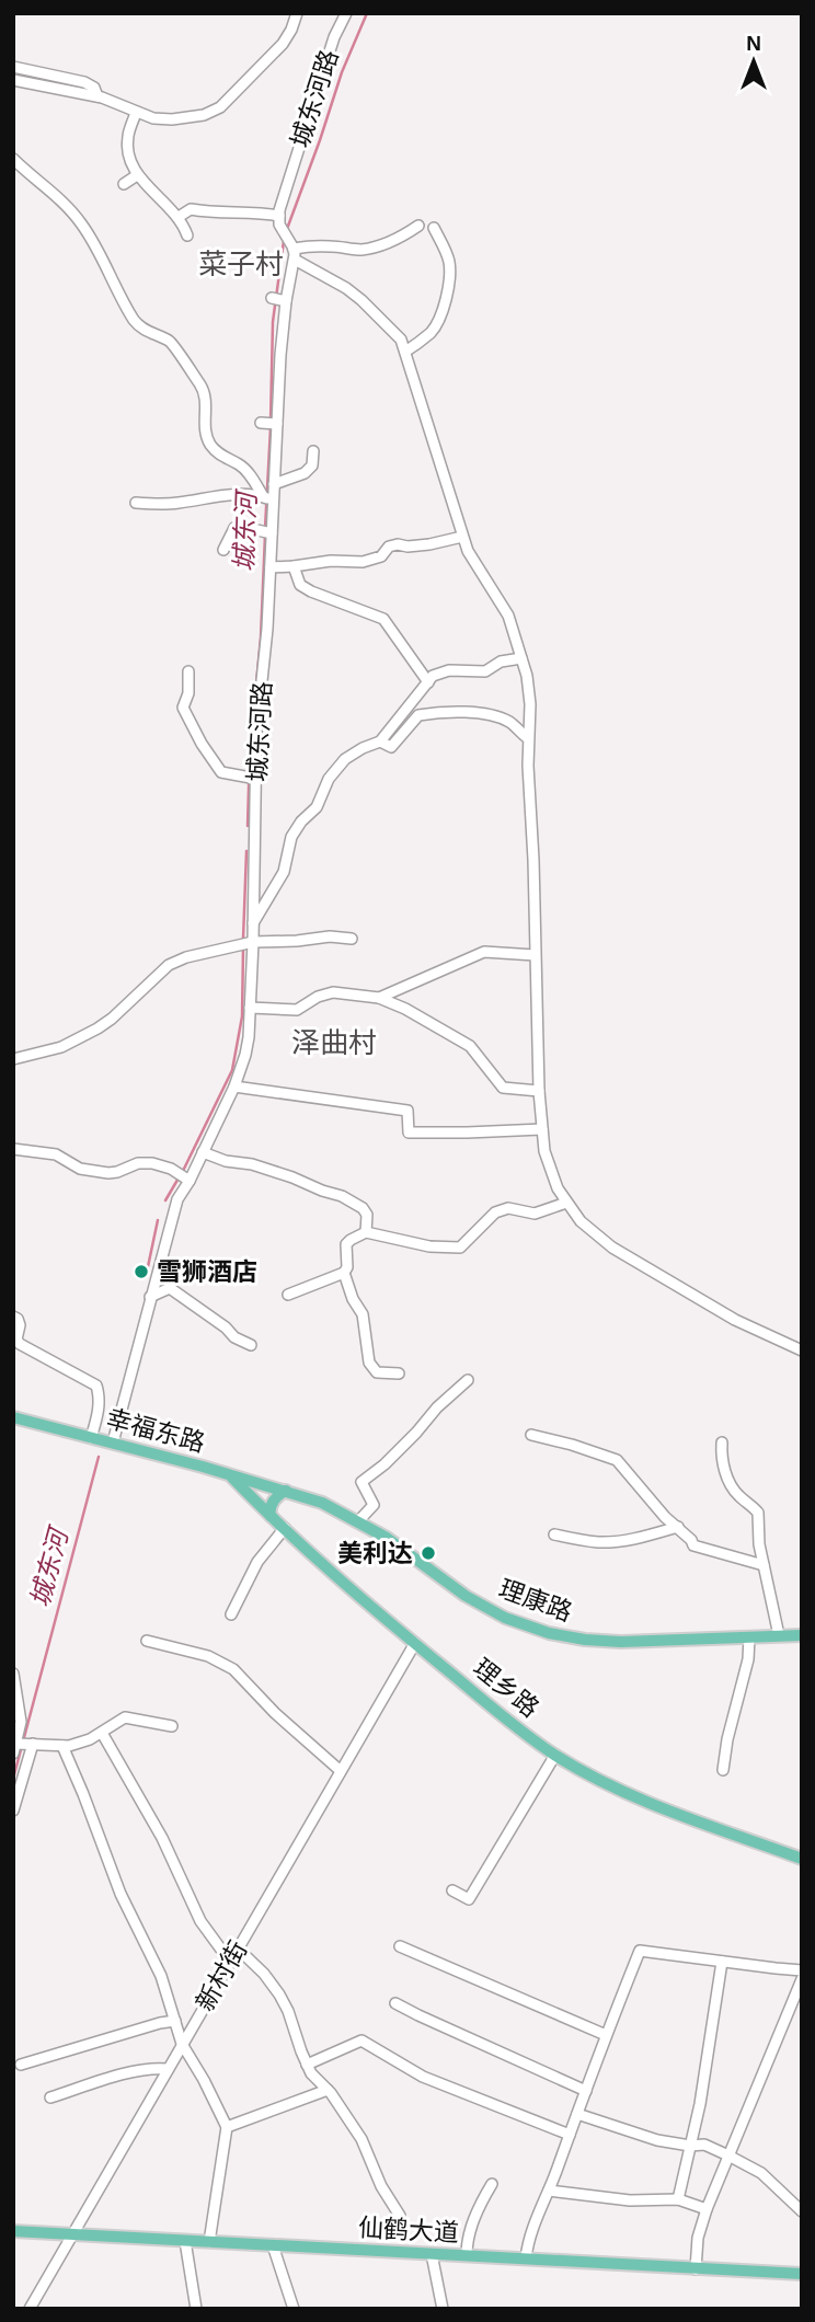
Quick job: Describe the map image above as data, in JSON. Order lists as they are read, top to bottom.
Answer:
{
  "streets": {
    "main road": [
      "幸福东路",
      "理康路",
      "理乡路",
      "仙鹤大道"
    ],
    "street": ["城东河路", "新村街"]
  },
  "crossings": [
    ["城东河路", "幸福东路"],
    ["幸福东路", "理康路"],
    ["幸福东路", "理乡路"],
    ["理乡路", "新村街"],
    ["新村街", "仙鹤大道"]
  ],
  "districts": ["菜子村", "泽曲村"],
  "water": ["城东河"],
  "places": ["雪狮酒店", "美利达"],
  "north": "top"
}
